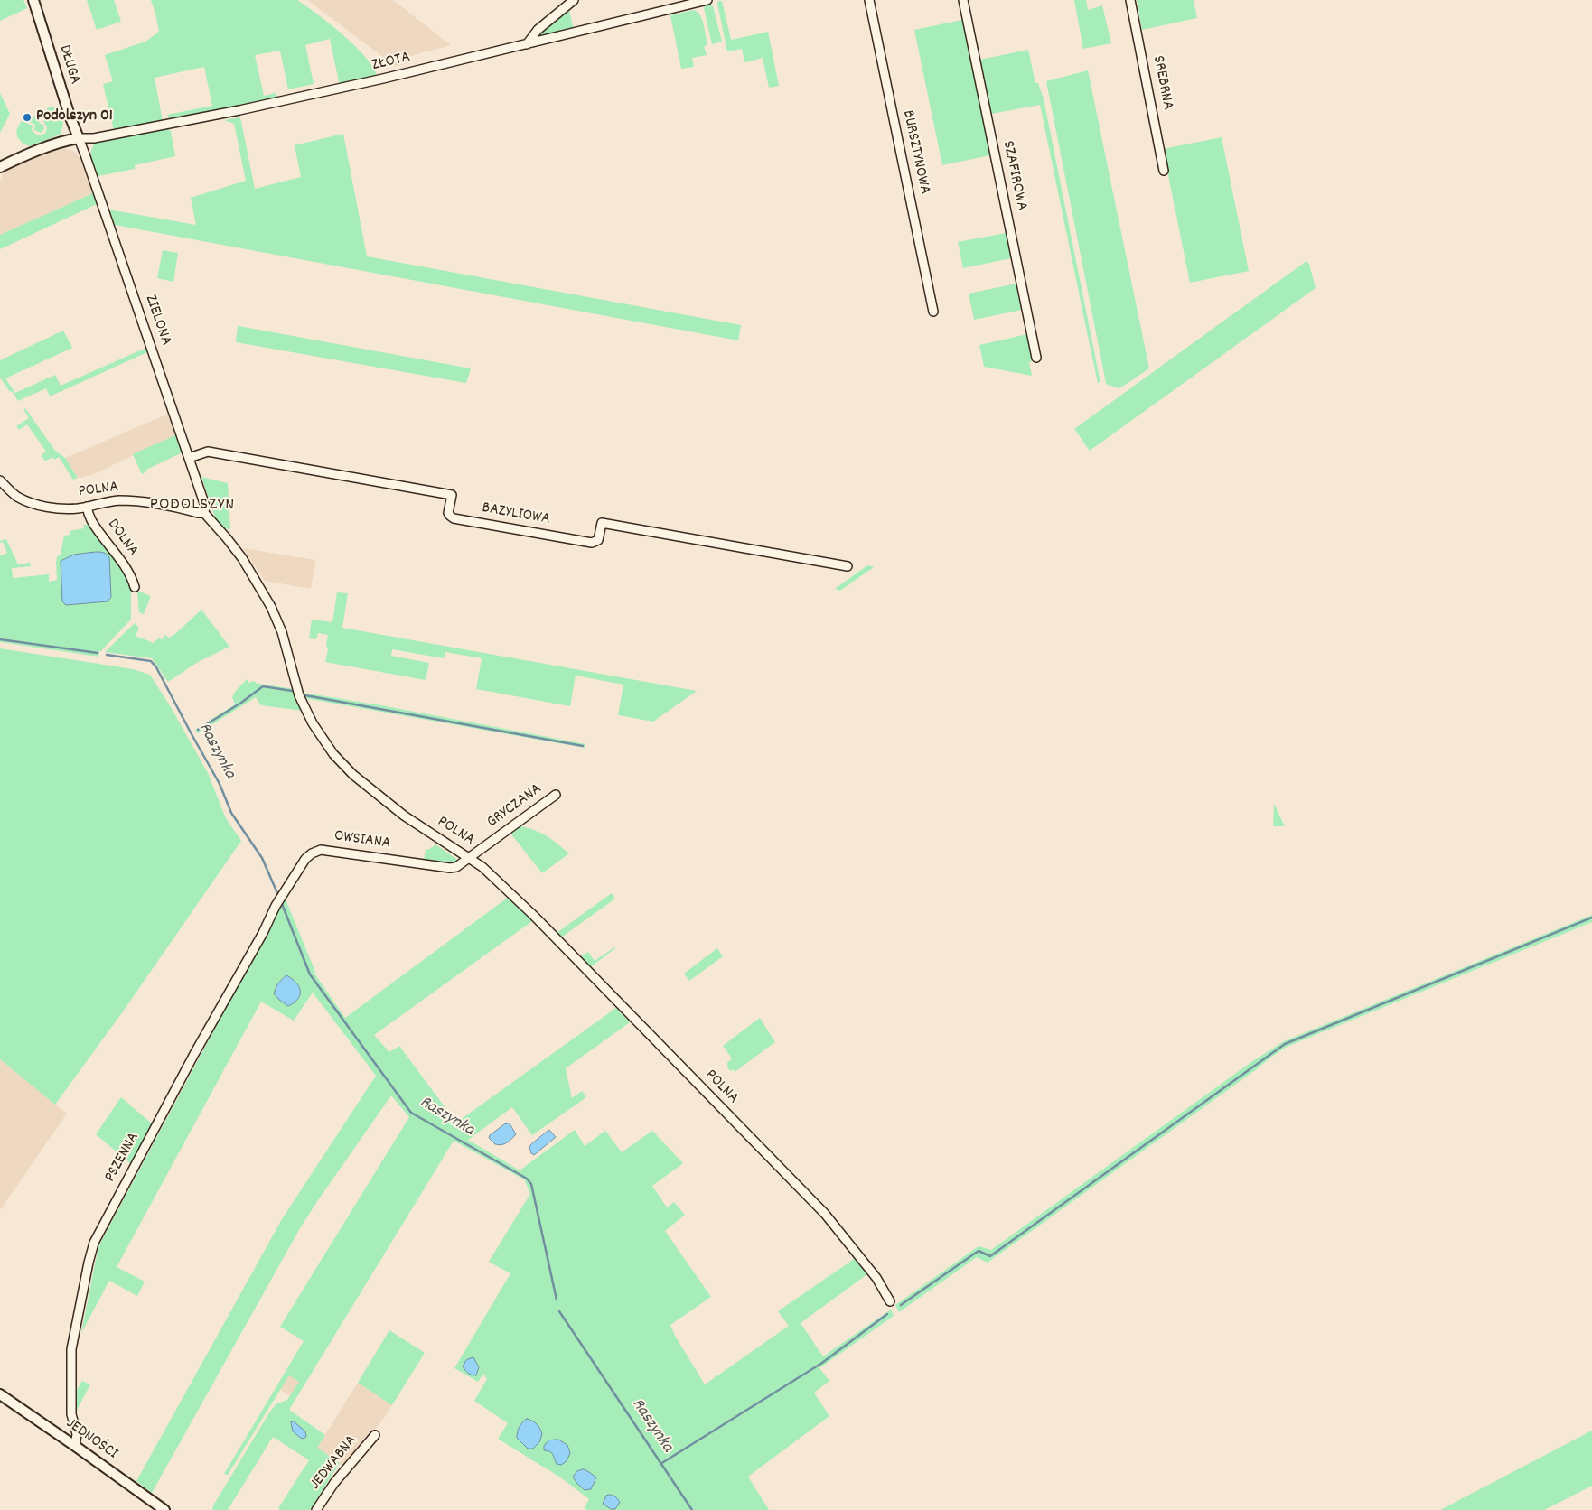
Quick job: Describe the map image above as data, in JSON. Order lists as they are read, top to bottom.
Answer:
{
  "streets": {
    "street": [
      "ZŁOTA",
      "DŁUGA",
      "SREBRNA",
      "BURSZTYNOWA",
      "SZAFIROWA",
      "ZIELONA",
      "POLNA",
      "BAZYLIOWA",
      "DOLNA",
      "GRYCZANA",
      "OWSIANA",
      "PSZENNA",
      "JEDNOŚCI",
      "JEDWABNA"
    ]
  },
  "crossings": [
    ["ZŁOTA", "DŁUGA"],
    ["ZŁOTA", "ZIELONA"],
    ["DŁUGA", "ZIELONA"],
    ["ZIELONA", "POLNA"],
    ["ZIELONA", "BAZYLIOWA"],
    ["POLNA", "DOLNA"],
    ["POLNA", "GRYCZANA"],
    ["POLNA", "OWSIANA"],
    ["GRYCZANA", "OWSIANA"],
    ["OWSIANA", "PSZENNA"],
    ["PSZENNA", "JEDNOŚCI"]
  ],
  "districts": ["PODOLSZYN"],
  "water": ["Raszynka"],
  "places": ["Podolszyn 01"]
}
